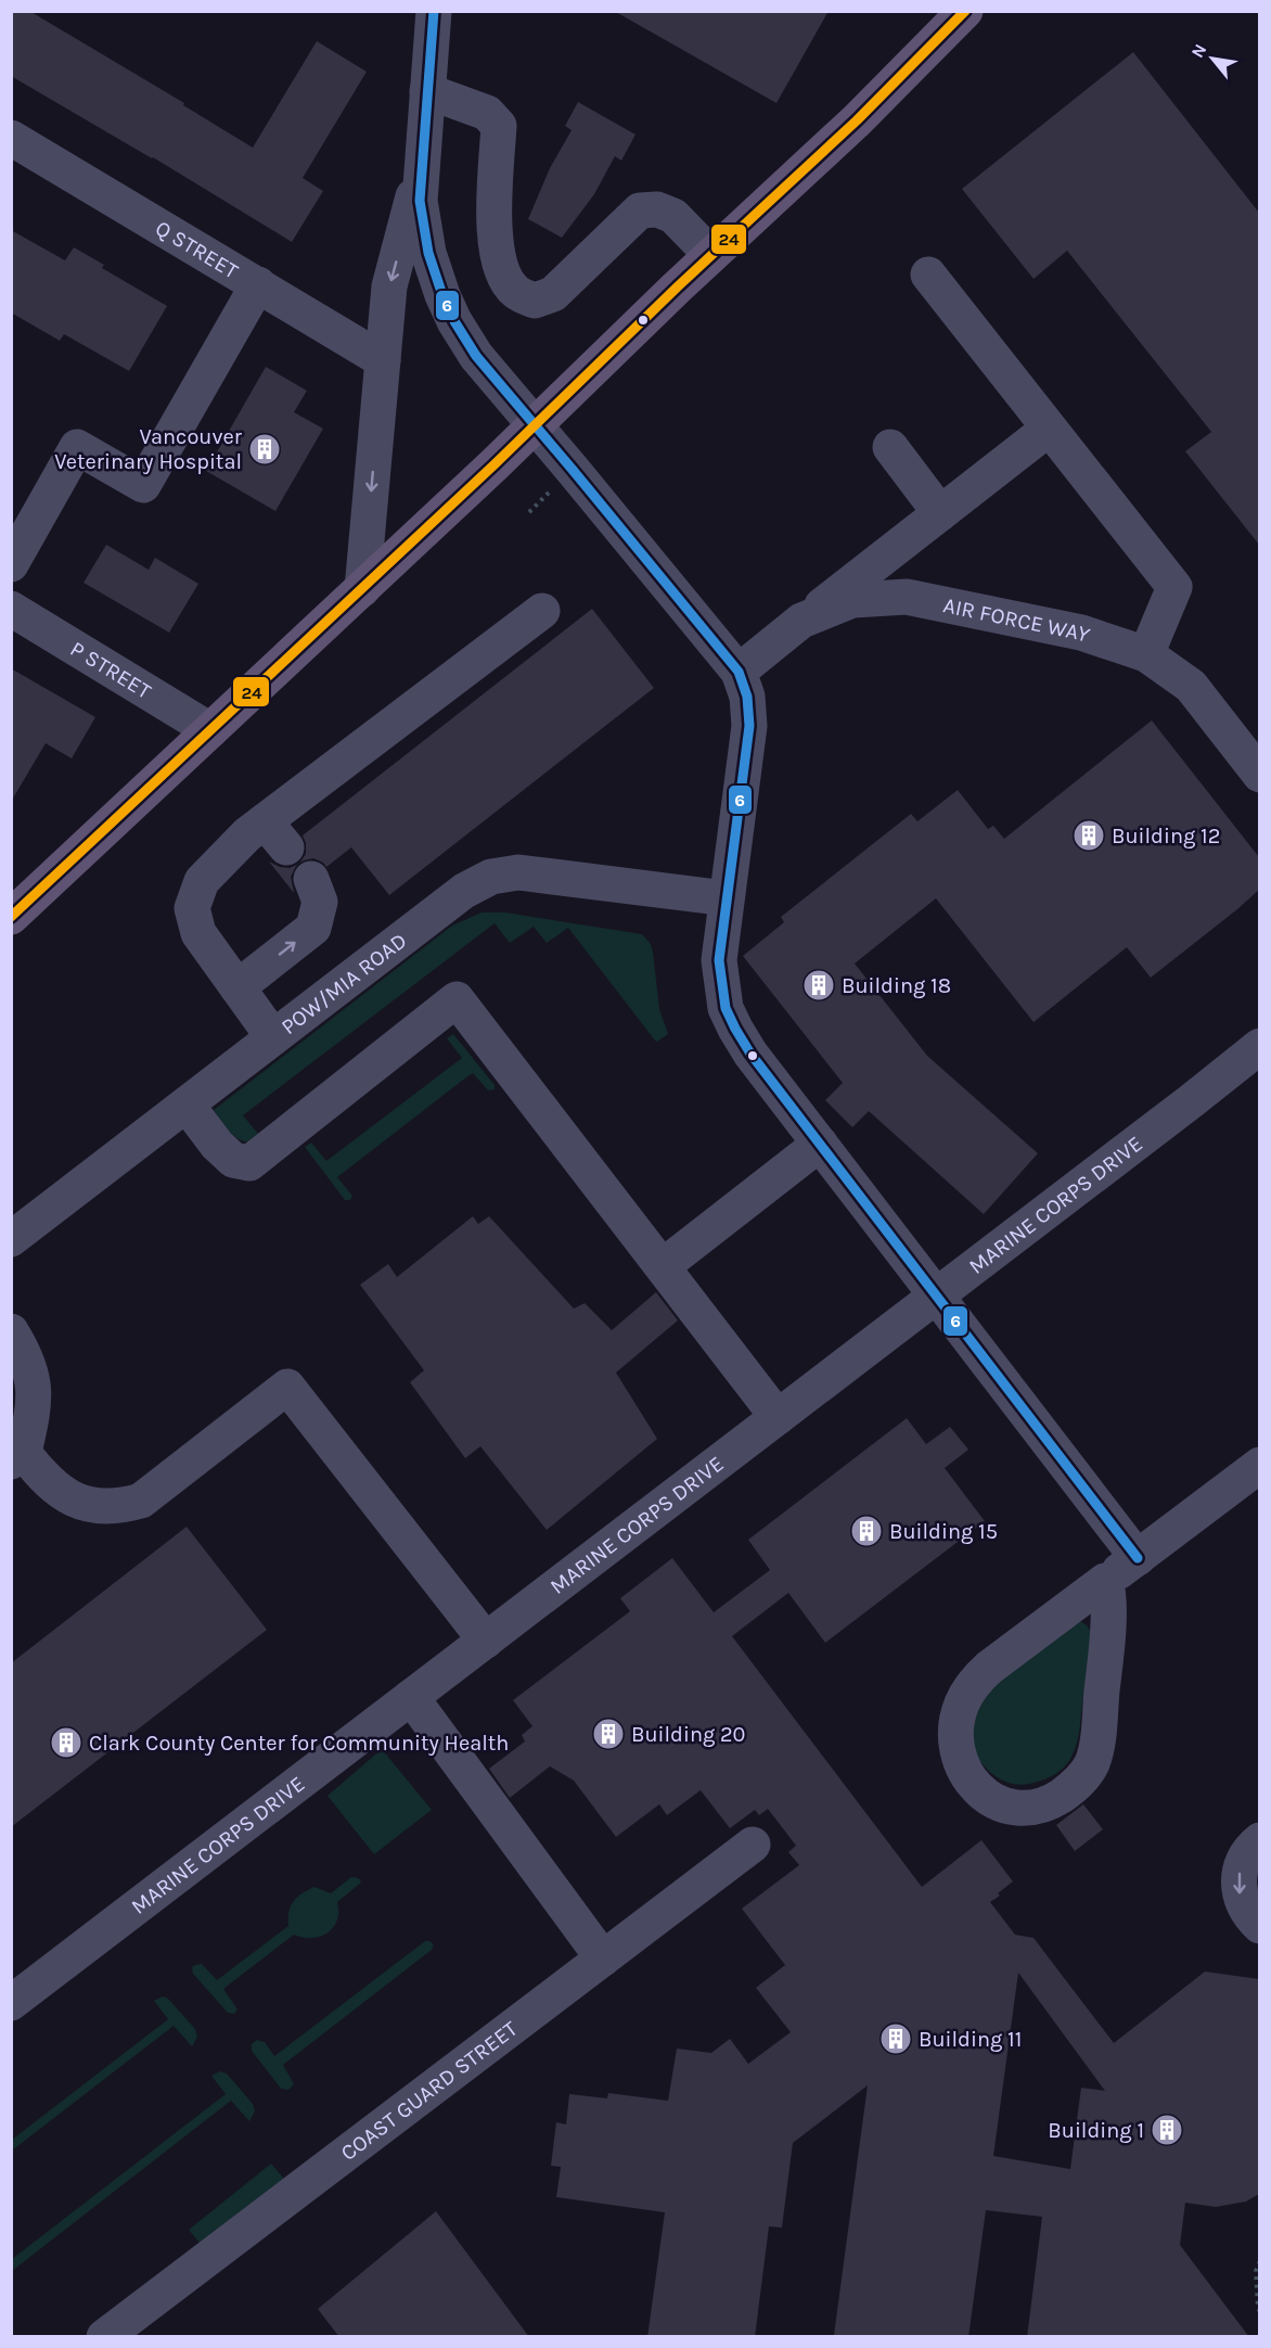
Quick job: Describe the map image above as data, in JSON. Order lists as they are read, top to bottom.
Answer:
{
  "streets": {
    "street": [
      "Q STREET",
      "AIR FORCE WAY",
      "P STREET",
      "POW/MIA ROAD",
      "MARINE CORPS DRIVE",
      "COAST GUARD STREET"
    ]
  },
  "places": {
    "building": [
      "Vancouver Veterinary Hospital",
      "Building 12",
      "Building 18",
      "Building 15",
      "Building 20",
      "Clark County Center for Community Health",
      "Building 11",
      "Building 1"
    ]
  },
  "lines": ["transit line 6", "transit line 24"],
  "north": "top left"
}
